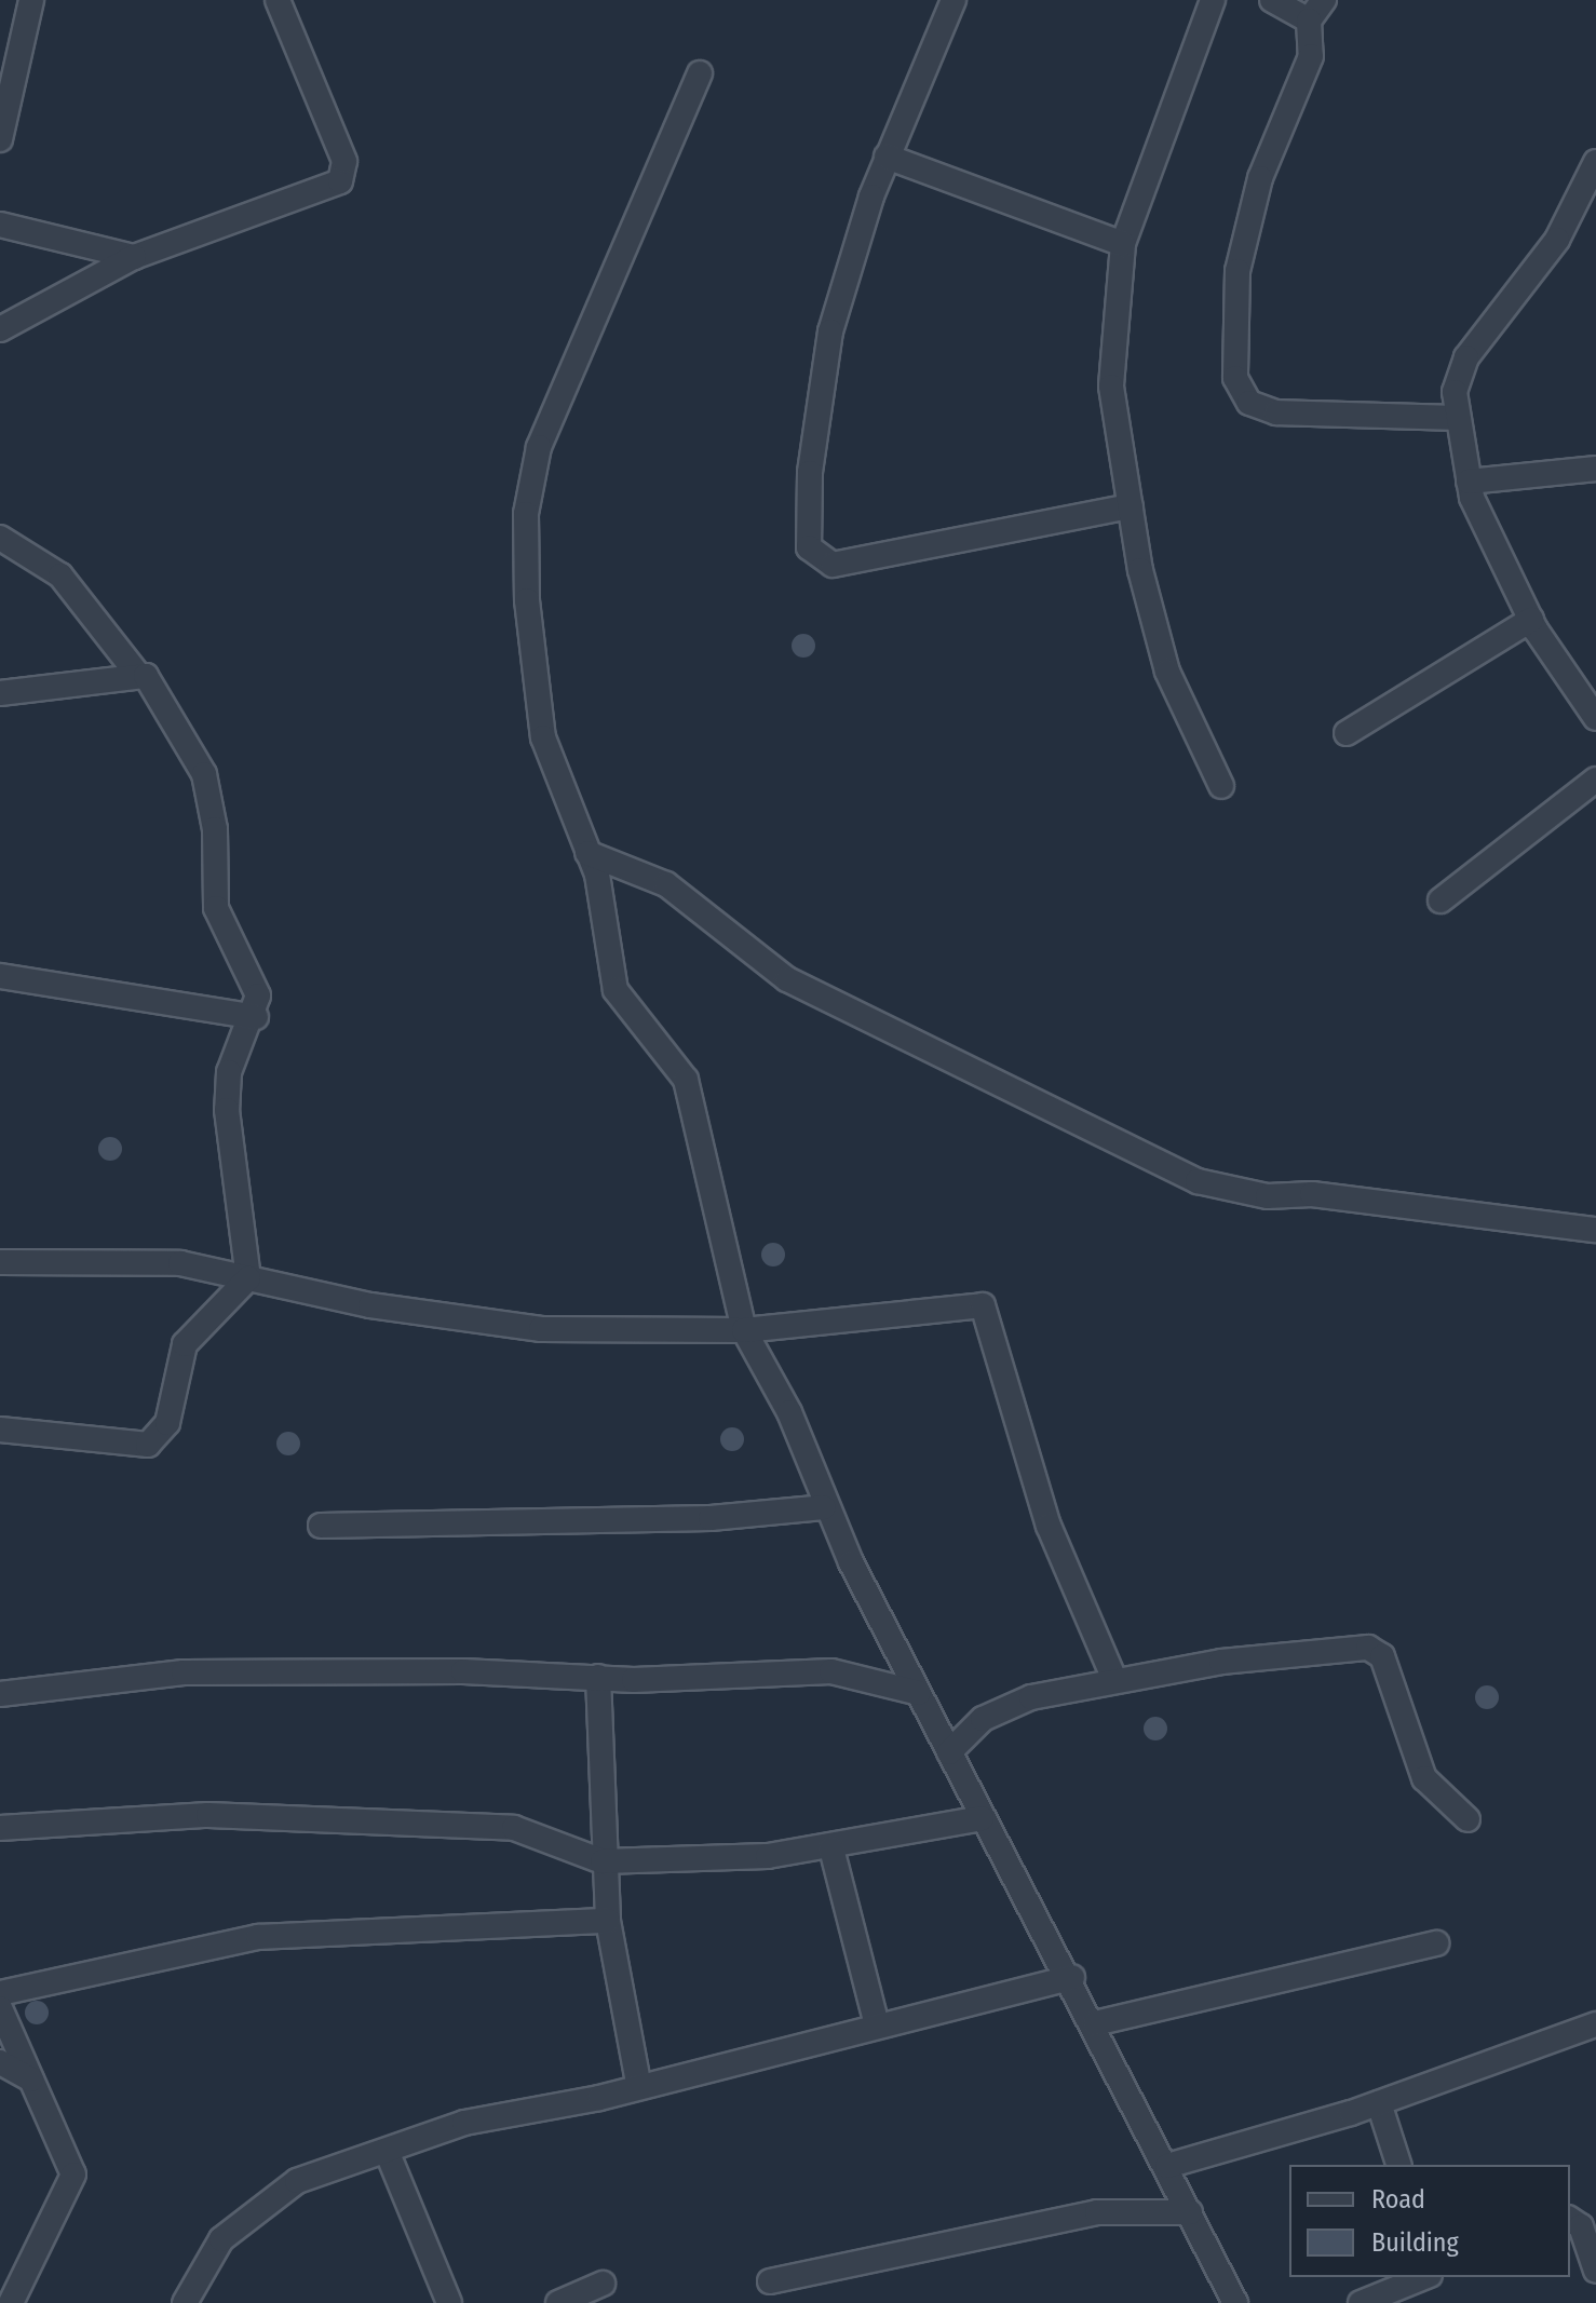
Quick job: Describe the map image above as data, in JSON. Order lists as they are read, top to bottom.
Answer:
{
  "legend": ["Road", "Building"]
}
